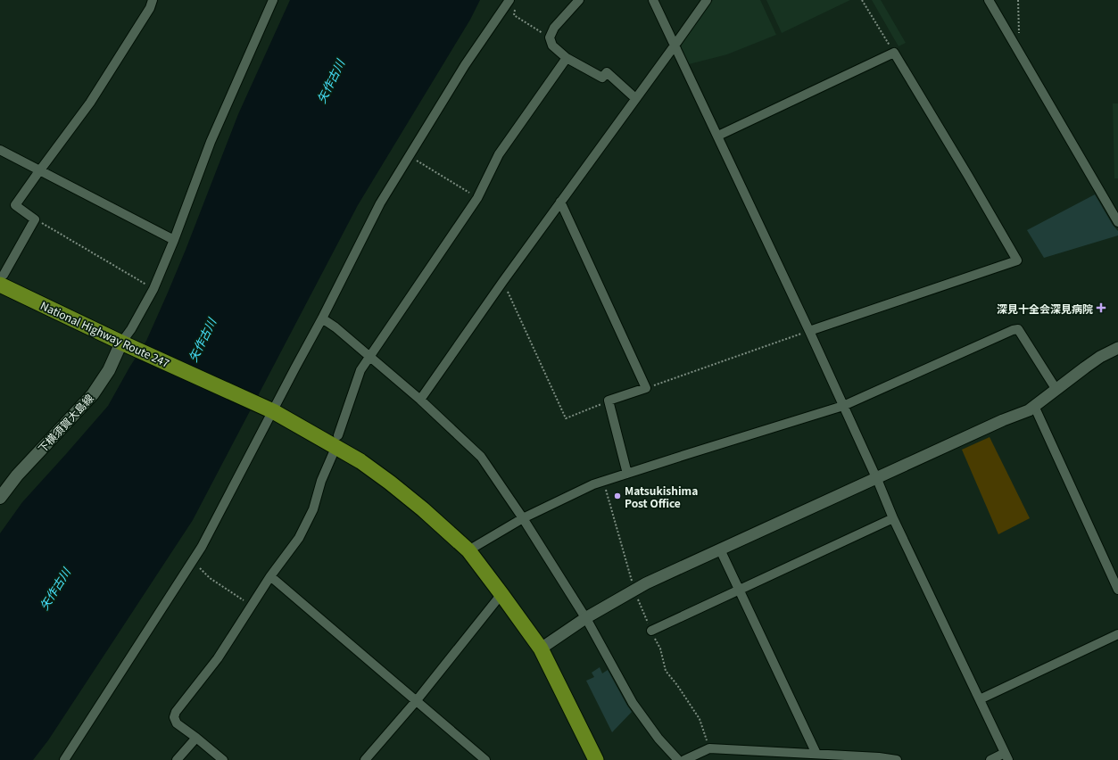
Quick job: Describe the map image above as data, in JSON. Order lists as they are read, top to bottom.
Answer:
{
  "streets": {
    "highway": ["National Highway Route 247"],
    "main road": ["下横須賀大島線"]
  },
  "crossings": [
    ["National Highway Route 247", "下横須賀大島線"]
  ],
  "water": ["矢作古川"],
  "places": {
    "health": ["深見十全会深見病院"],
    "other": ["Matsukishima Post Office"]
  }
}
